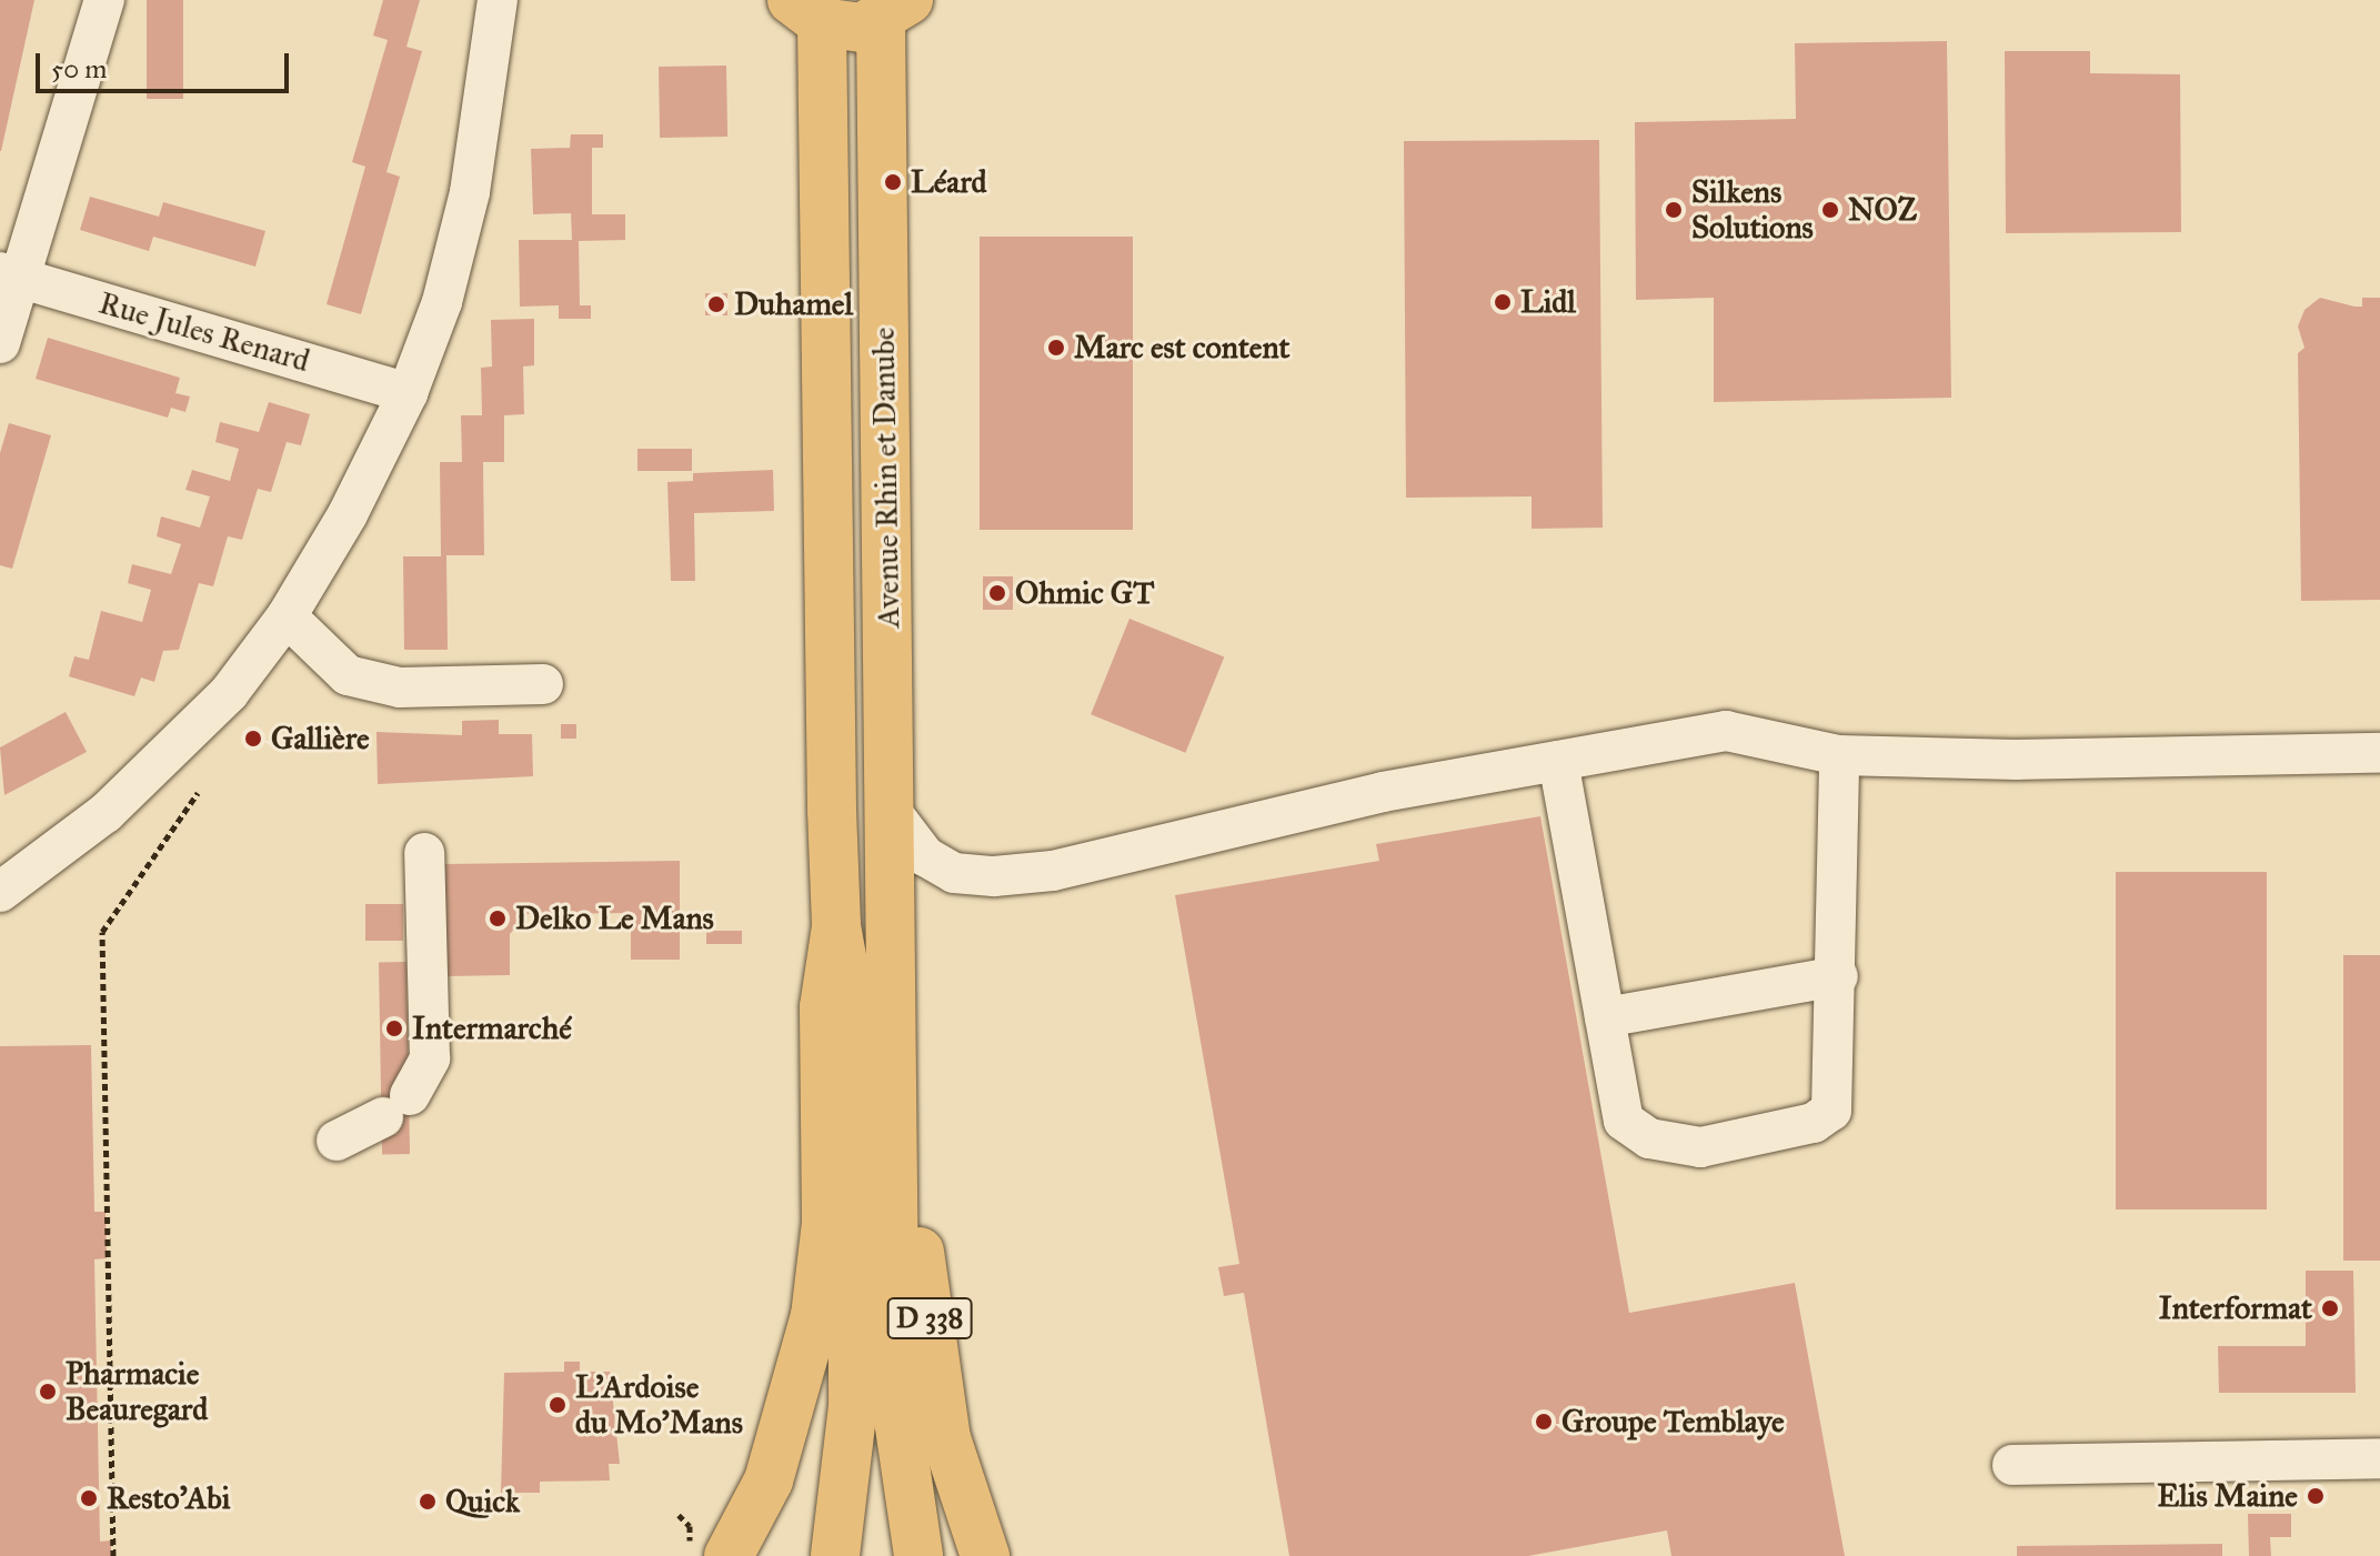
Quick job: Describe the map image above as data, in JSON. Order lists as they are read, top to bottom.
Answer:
{
  "streets": {
    "main road": ["Avenue Rhin et Danube", "D 338"],
    "street": ["Rue Jules Renard"]
  },
  "crossings": [
    ["Avenue Rhin et Danube", "D 338"]
  ],
  "places": [
    "Léard",
    "Silkens Solutions",
    "NOZ",
    "Lidl",
    "Duhamel",
    "Marc est content",
    "Ohmic GT",
    "Gallière",
    "Delko Le Mans",
    "Intermarché",
    "Interformat",
    "Pharmacie Beauregard",
    "L'Ardoise du Mo'Mans",
    "Groupe Temblaye",
    "Elis Maine",
    "Resto'Abi",
    "Quick"
  ],
  "scale_bar": "50 m"
}
